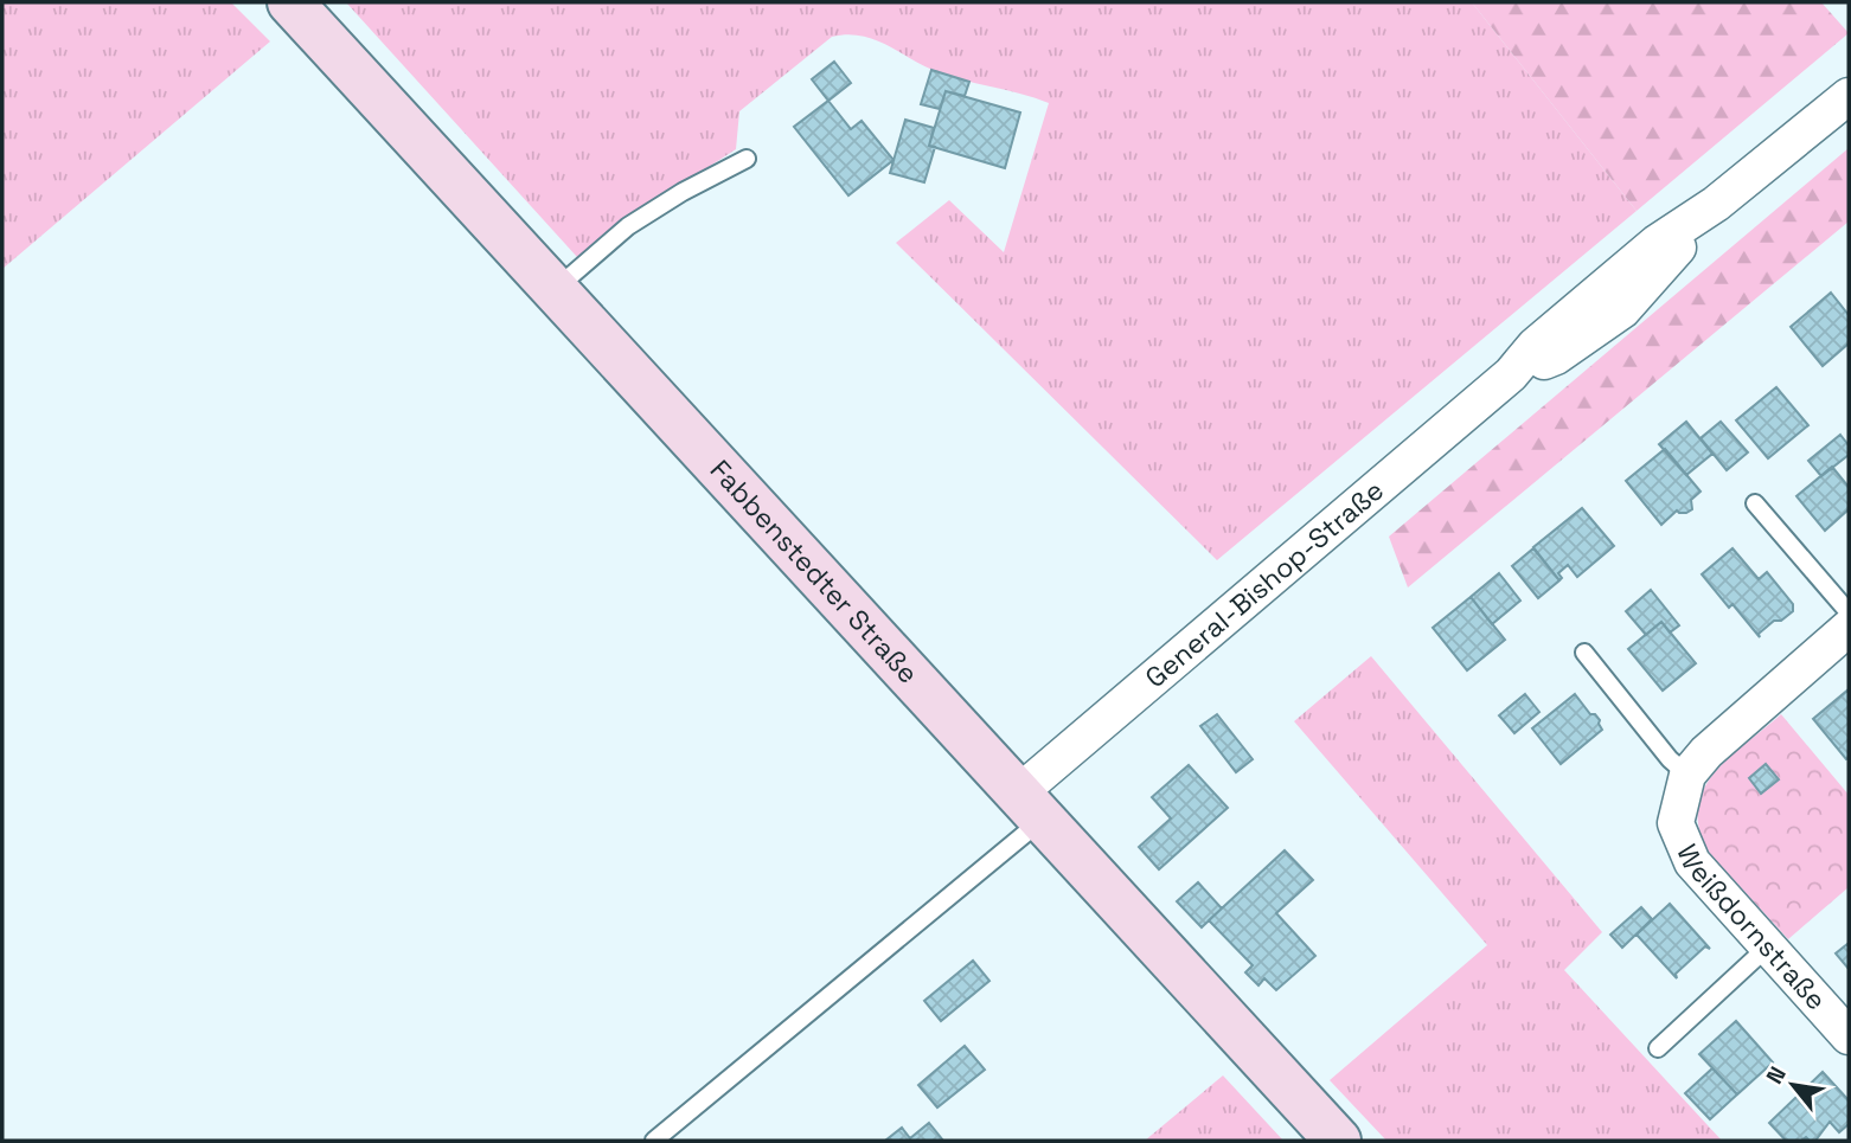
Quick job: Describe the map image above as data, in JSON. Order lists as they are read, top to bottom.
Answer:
{
  "streets": {
    "street": ["Fabbenstedter Straße", "General-Bishop-Straße", "Weißdornstraße"]
  },
  "crossings": [
    ["Fabbenstedter Straße", "General-Bishop-Straße"]
  ],
  "north": "top left"
}
